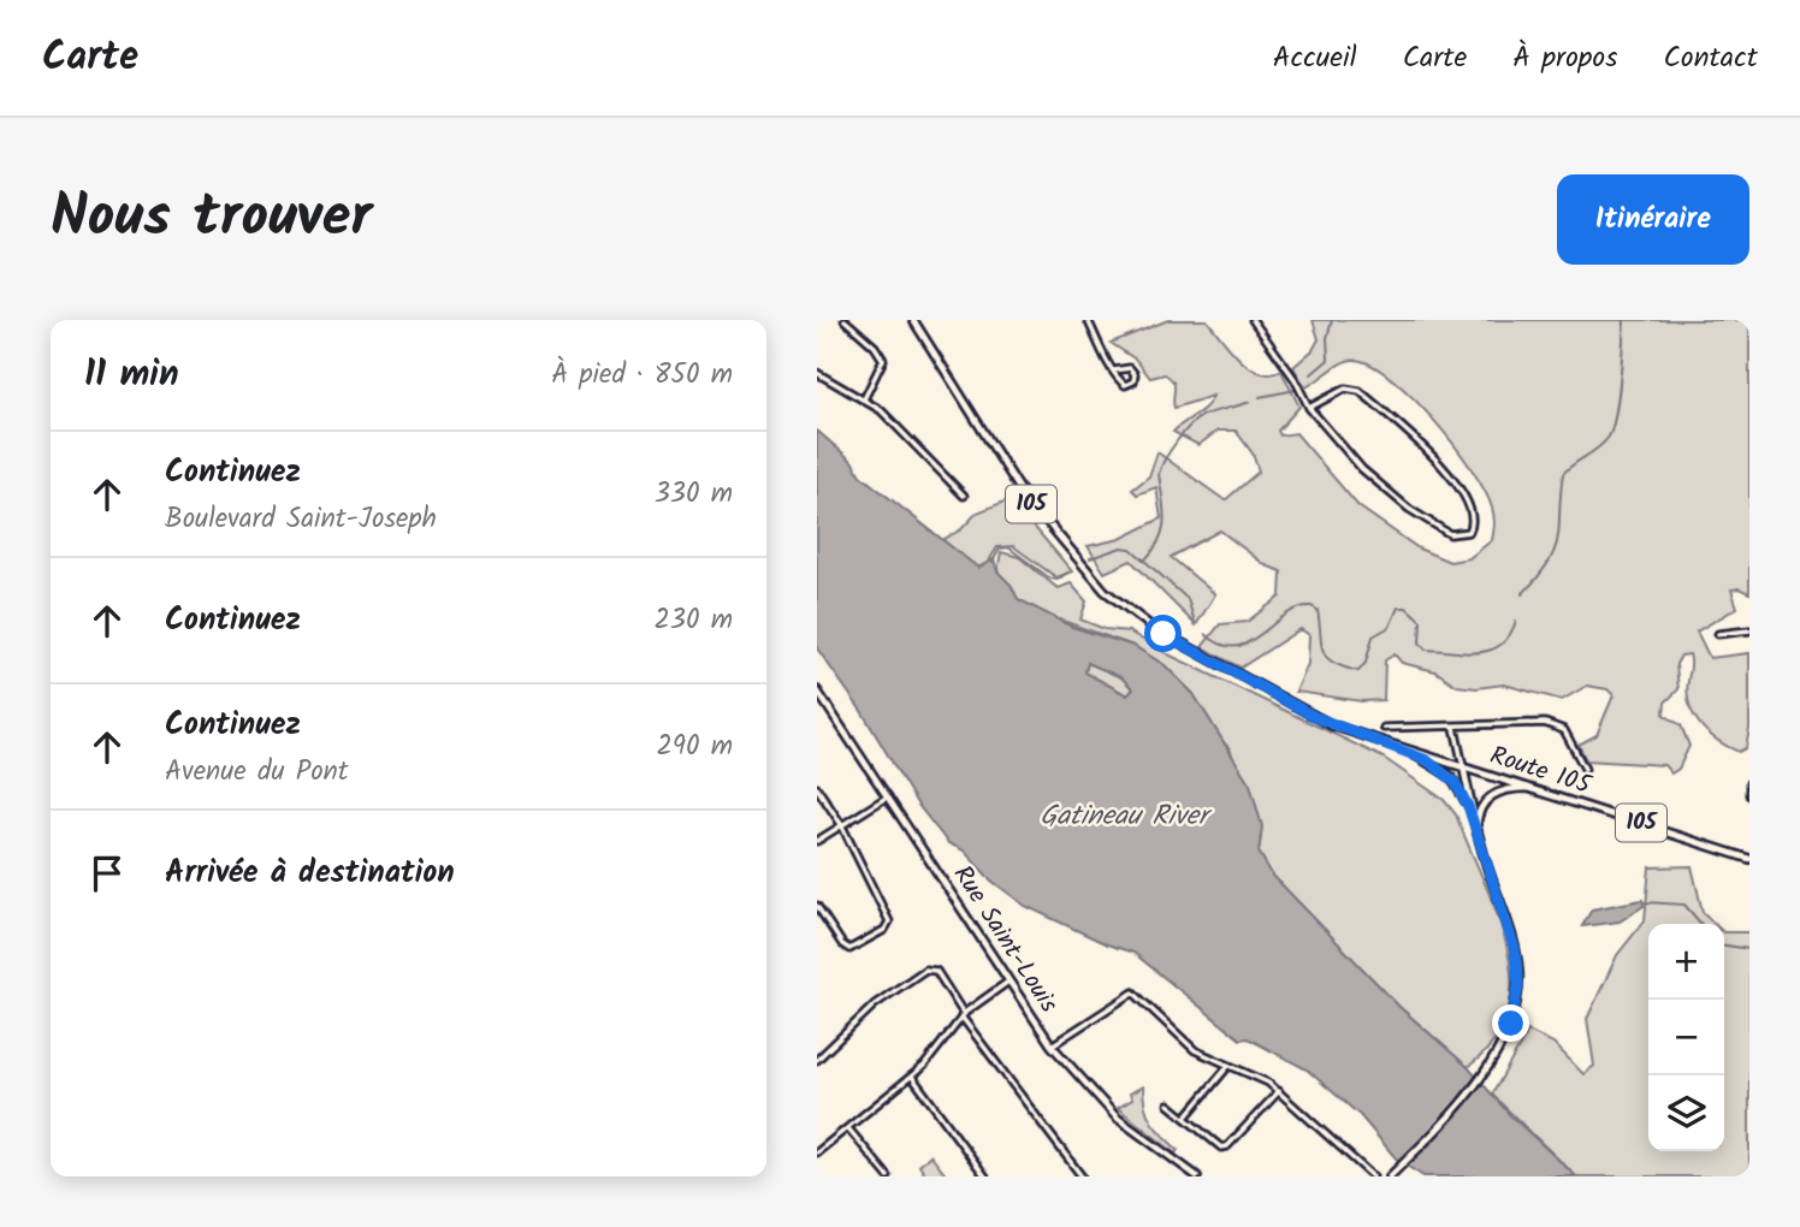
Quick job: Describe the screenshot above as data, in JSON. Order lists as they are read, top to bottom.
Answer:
{
  "streets": {
    "main road": ["105", "Route 105", "Rue Saint-Louis"]
  },
  "crossings": [
    ["105", "Route 105"]
  ],
  "water": ["Gatineau River"],
  "page": {
    "header": "Carte",
    "nav": [
      "Accueil",
      "Carte",
      "À propos",
      "Contact"
    ],
    "title": "Nous trouver",
    "buttons": "Itinéraire",
    "heading": ["11 min", "À pied · 850 m"],
    "list": [
      ["Continuez", "Boulevard Saint-Joseph", "330 m"],
      ["Continuez", "230 m"],
      ["Continuez", "Avenue du Pont", "290 m"],
      "Arrivée à destination"
    ],
    "map_buttons": ["+", "−"]
  }
}
